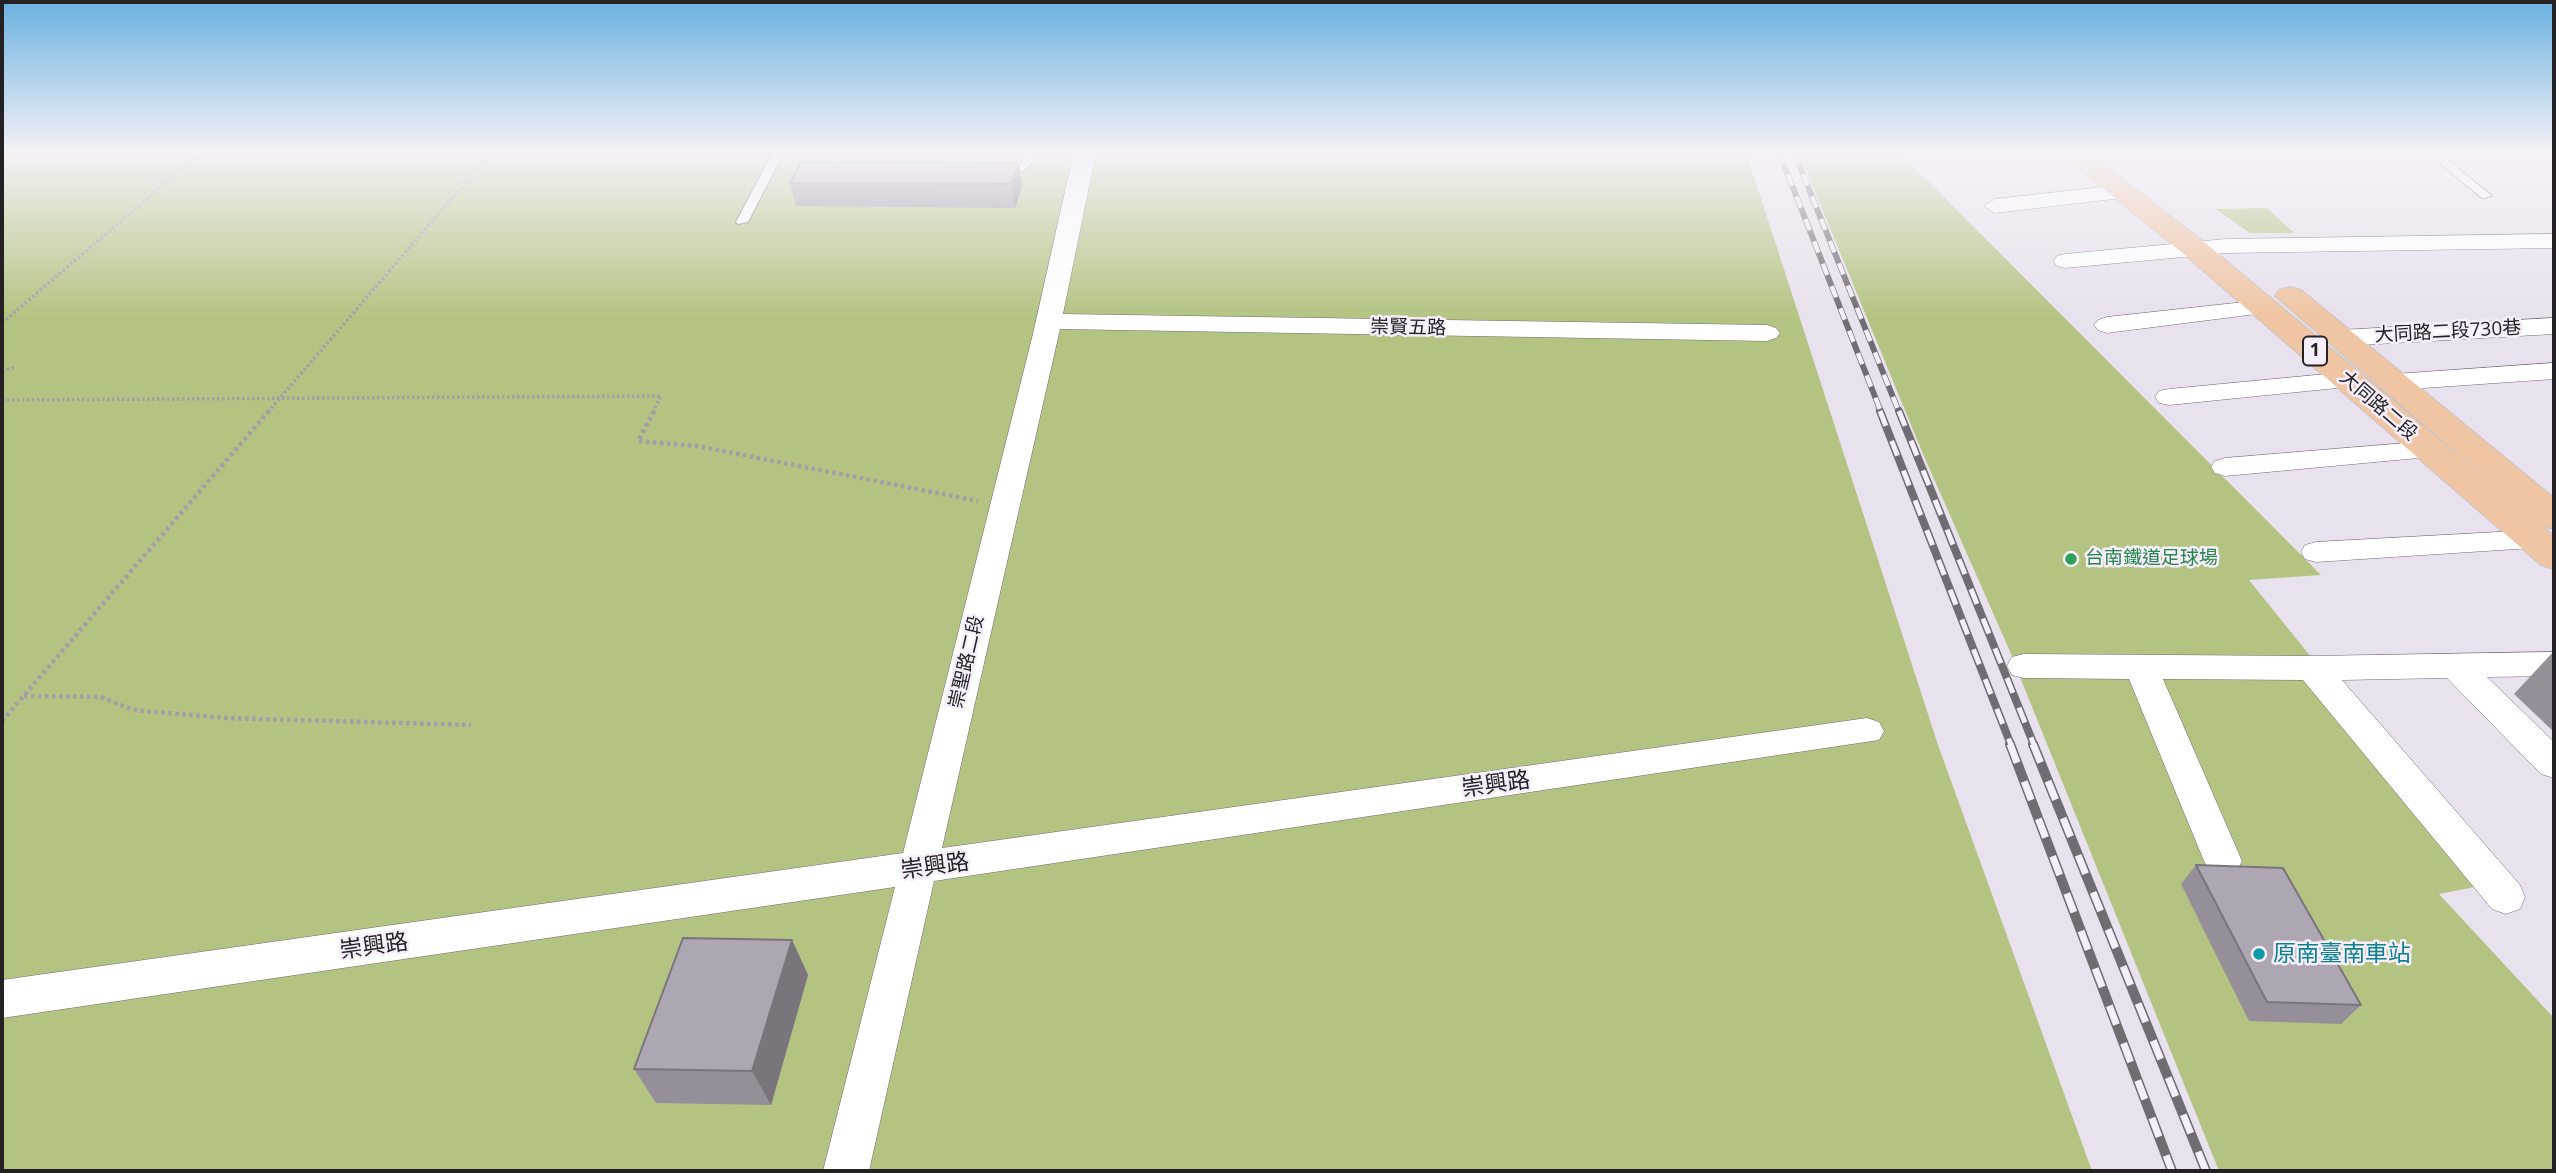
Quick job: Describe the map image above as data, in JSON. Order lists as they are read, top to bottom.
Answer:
{
  "streets": {
    "main road": ["1", "大同路二段"],
    "street": [
      "崇賢五路",
      "大同路二段730巷",
      "崇聖路二段",
      "崇興路"
    ]
  },
  "crossings": [
    ["崇賢五路", "崇聖路二段"],
    ["大同路二段730巷", "大同路二段"],
    ["崇聖路二段", "崇興路"]
  ],
  "places": ["台南鐵道足球場", "原南臺南車站"]
}
